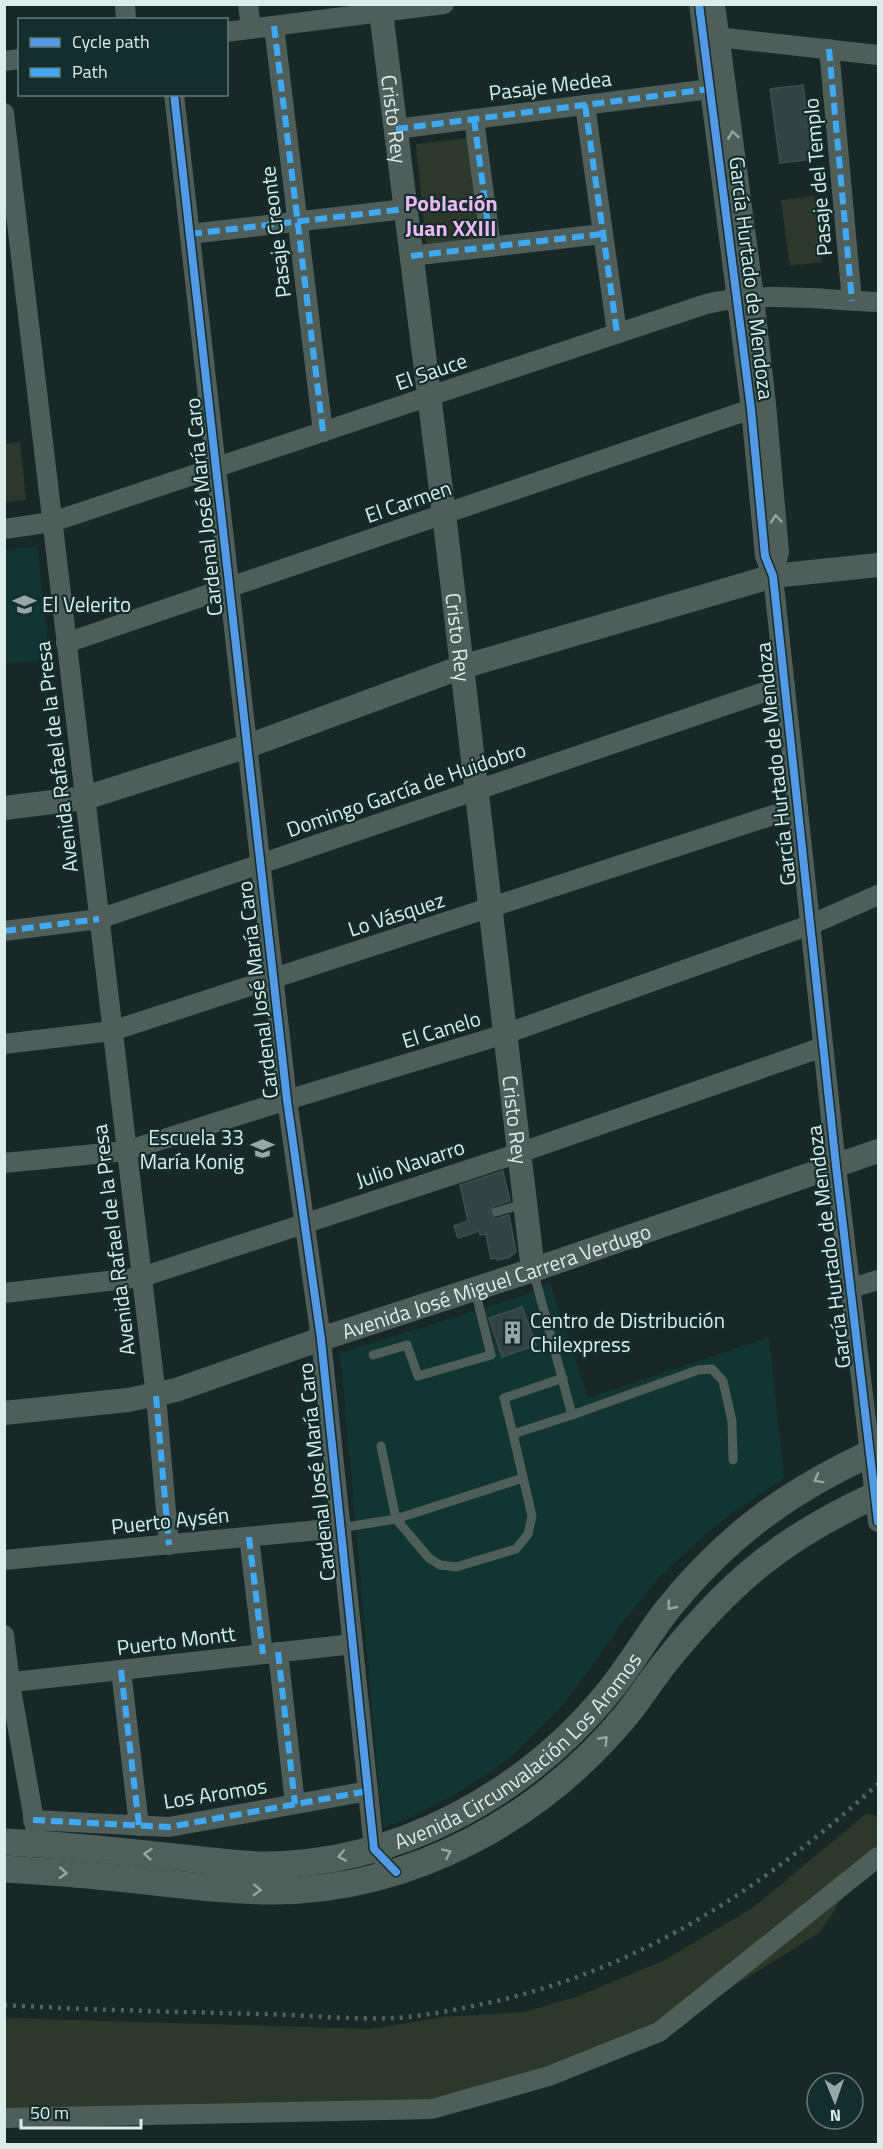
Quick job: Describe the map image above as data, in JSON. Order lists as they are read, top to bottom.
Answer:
{
  "streets": {
    "main road": ["Avenida Circunvalación Los Aromos"],
    "street": [
      "Pasaje Medea",
      "Cristo Rey",
      "Pasaje del Templo",
      "Pasaje Creonte",
      "García Hurtado de Mendoza",
      "El Sauce",
      "El Carmen",
      "Cardenal José María Caro",
      "Avenida Rafael de la Presa",
      "Domingo García de Huidobro",
      "Lo Vásquez",
      "El Canelo",
      "Julio Navarro",
      "Avenida José Miguel Carrera Verdugo",
      "Puerto Aysén",
      "Puerto Montt",
      "Los Aromos"
    ]
  },
  "crossings": [
    ["Pasaje Medea", "Cristo Rey"],
    ["Pasaje Medea", "García Hurtado de Mendoza"],
    ["Cristo Rey", "El Sauce"],
    ["Cristo Rey", "El Carmen"],
    ["Cristo Rey", "Domingo García de Huidobro"],
    ["Cristo Rey", "Lo Vásquez"],
    ["Cristo Rey", "El Canelo"],
    ["Cristo Rey", "Julio Navarro"],
    ["Cristo Rey", "Avenida José Miguel Carrera Verdugo"],
    ["Pasaje del Templo", "El Sauce"],
    ["Pasaje Creonte", "El Sauce"],
    ["García Hurtado de Mendoza", "El Sauce"],
    ["García Hurtado de Mendoza", "El Carmen"],
    ["García Hurtado de Mendoza", "Domingo García de Huidobro"],
    ["García Hurtado de Mendoza", "Lo Vásquez"],
    ["García Hurtado de Mendoza", "El Canelo"],
    ["García Hurtado de Mendoza", "Julio Navarro"],
    ["García Hurtado de Mendoza", "Avenida José Miguel Carrera Verdugo"],
    ["García Hurtado de Mendoza", "Avenida Circunvalación Los Aromos"],
    ["El Sauce", "Cardenal José María Caro"],
    ["El Sauce", "Avenida Rafael de la Presa"],
    ["El Carmen", "Cardenal José María Caro"],
    ["El Carmen", "Avenida Rafael de la Presa"],
    ["Cardenal José María Caro", "Domingo García de Huidobro"],
    ["Cardenal José María Caro", "Lo Vásquez"],
    ["Cardenal José María Caro", "El Canelo"],
    ["Cardenal José María Caro", "Julio Navarro"],
    ["Cardenal José María Caro", "Avenida José Miguel Carrera Verdugo"],
    ["Cardenal José María Caro", "Puerto Aysén"],
    ["Cardenal José María Caro", "Puerto Montt"],
    ["Cardenal José María Caro", "Avenida Circunvalación Los Aromos"],
    ["Cardenal José María Caro", "Los Aromos"],
    ["Avenida Rafael de la Presa", "Domingo García de Huidobro"],
    ["Avenida Rafael de la Presa", "Lo Vásquez"],
    ["Avenida Rafael de la Presa", "El Canelo"],
    ["Avenida Rafael de la Presa", "Julio Navarro"],
    ["Avenida Rafael de la Presa", "Avenida José Miguel Carrera Verdugo"],
    ["Avenida Rafael de la Presa", "Puerto Aysén"],
    ["Avenida Circunvalación Los Aromos", "Los Aromos"]
  ],
  "districts": ["Población Juan XXIII"],
  "places": {
    "school or university": ["El Velerito", "Escuela 33 María Konig"],
    "building": ["Centro de Distribución Chilexpress"]
  },
  "legend": ["Cycle path", "Path"],
  "scale_bar": "50 m",
  "north": "bottom"
}
